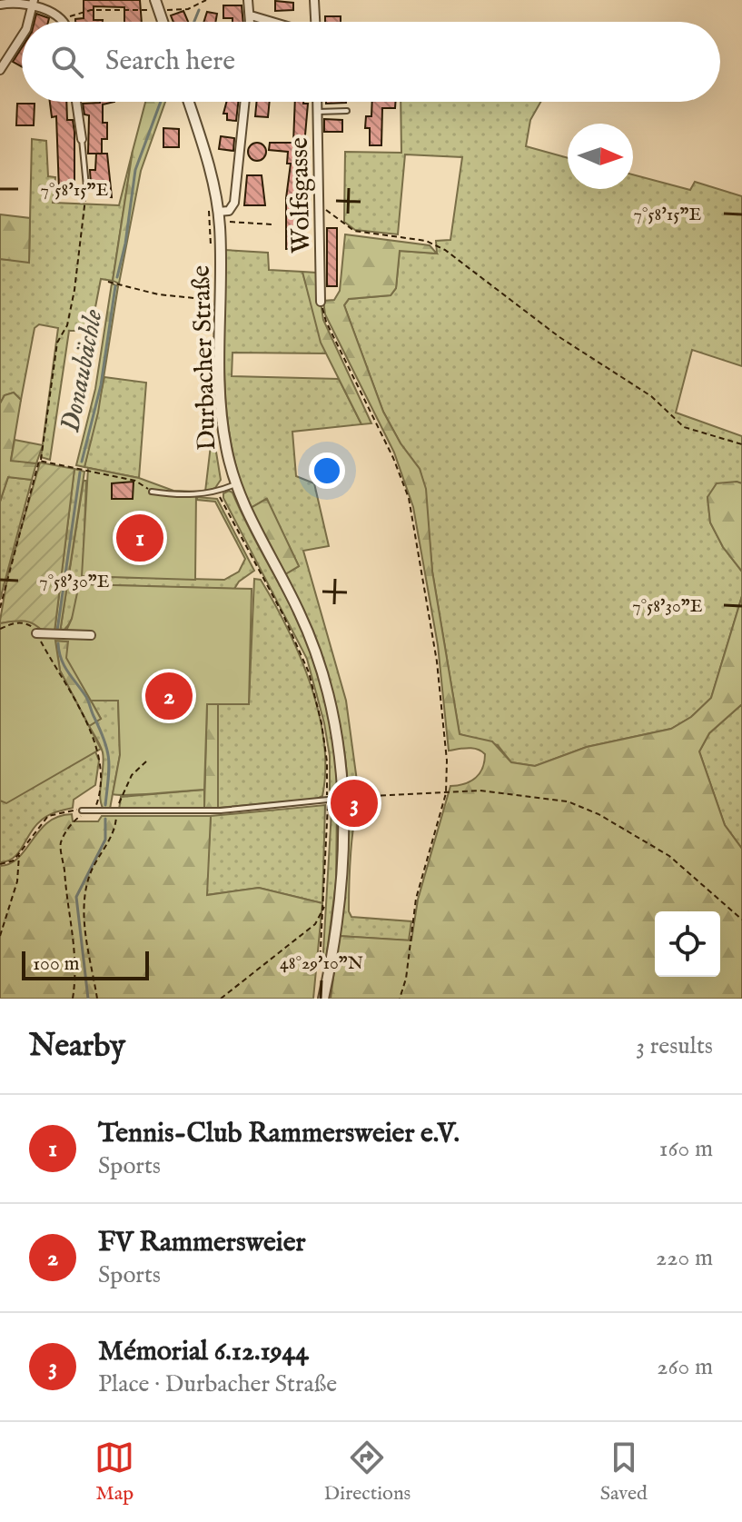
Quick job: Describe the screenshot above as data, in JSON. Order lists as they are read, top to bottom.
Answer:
{
  "streets": {
    "street": ["Wolfsgasse", "Durbacher Straße"]
  },
  "water": ["Donaubächle"],
  "scale_bar": "100 m",
  "north": "right",
  "page": {
    "search": "Search here",
    "pins": ["1", "2", "3"],
    "scale": "100 m",
    "heading": ["Nearby", "3 results"],
    "list": [
      {
        "mark": "1",
        "name": "Tennis-Club Rammersweier e.V.",
        "note": "Sports",
        "value": "160 m"
      },
      {
        "mark": "2",
        "name": "FV Rammersweier",
        "note": "Sports",
        "value": "220 m"
      },
      {
        "mark": "3",
        "name": "Mémorial 6.12.1944",
        "note": "Place · Durbacher Straße",
        "value": "260 m"
      }
    ],
    "nav": ["Map", "Directions", "Saved"]
  },
  "coordinates": ["7°58'15\"E", "7°58'30\"E", "48°29'10\"N"]
}
